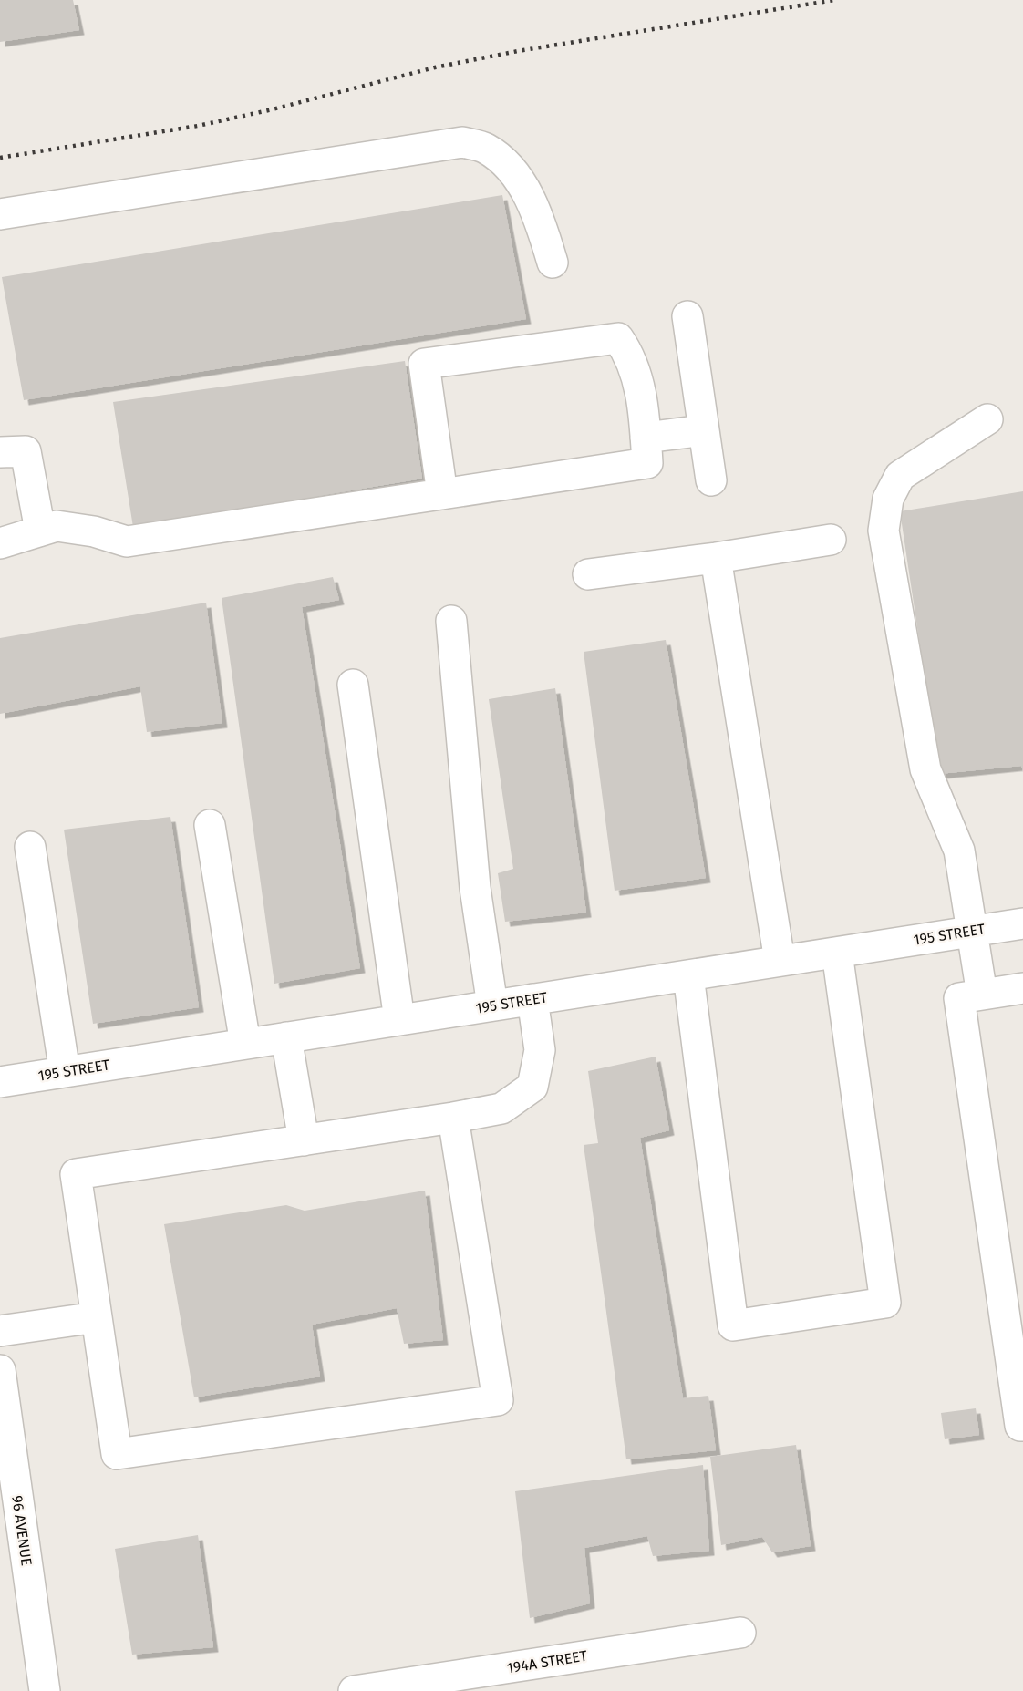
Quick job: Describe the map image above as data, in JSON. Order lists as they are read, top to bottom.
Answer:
{
  "streets": {
    "street": ["195 STREET", "96 AVENUE", "194A STREET"]
  }
}
